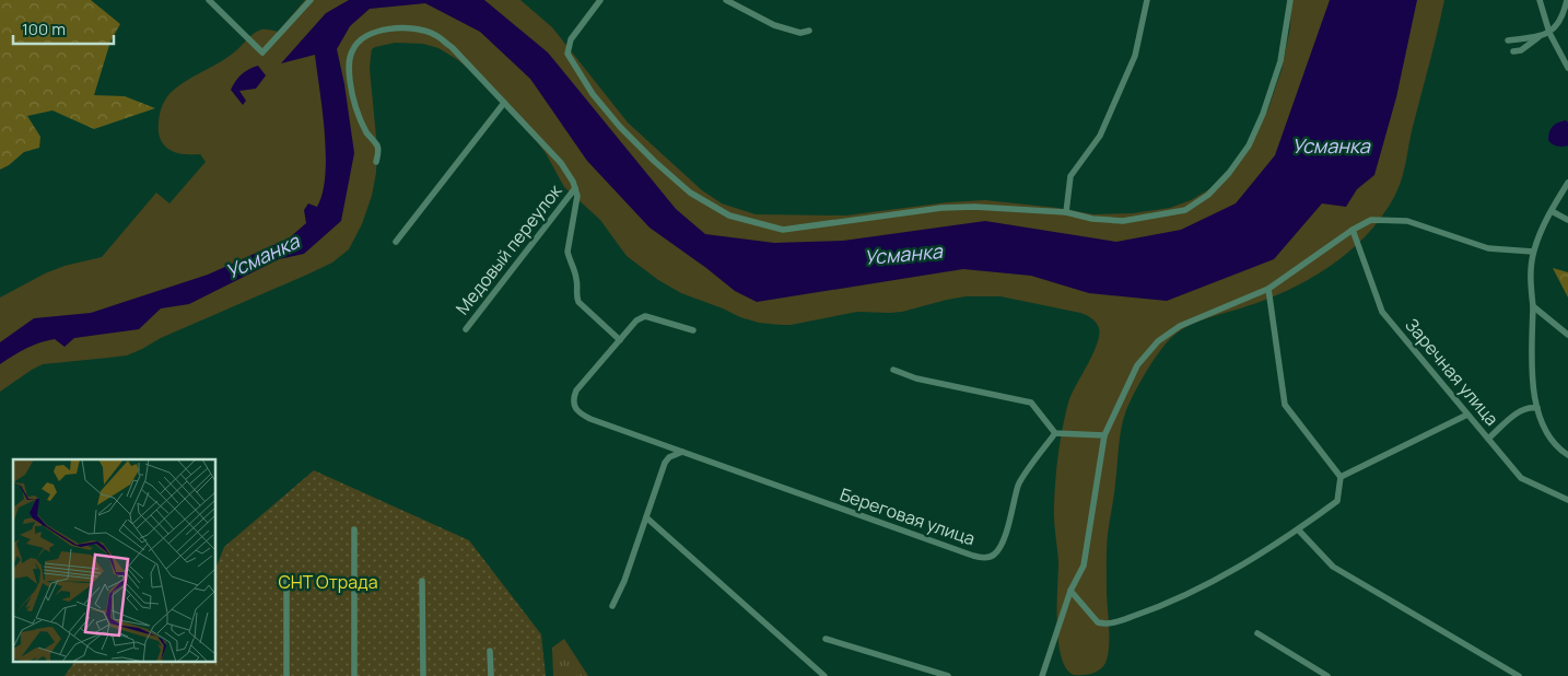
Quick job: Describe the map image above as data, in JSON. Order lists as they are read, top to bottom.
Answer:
{
  "streets": {
    "street": ["Медовый переулок", "Заречная улица", "Береговая улица"]
  },
  "water": ["Усманка"],
  "parks": ["СНТ Отрада"],
  "scale_bar": "100 m"
}
